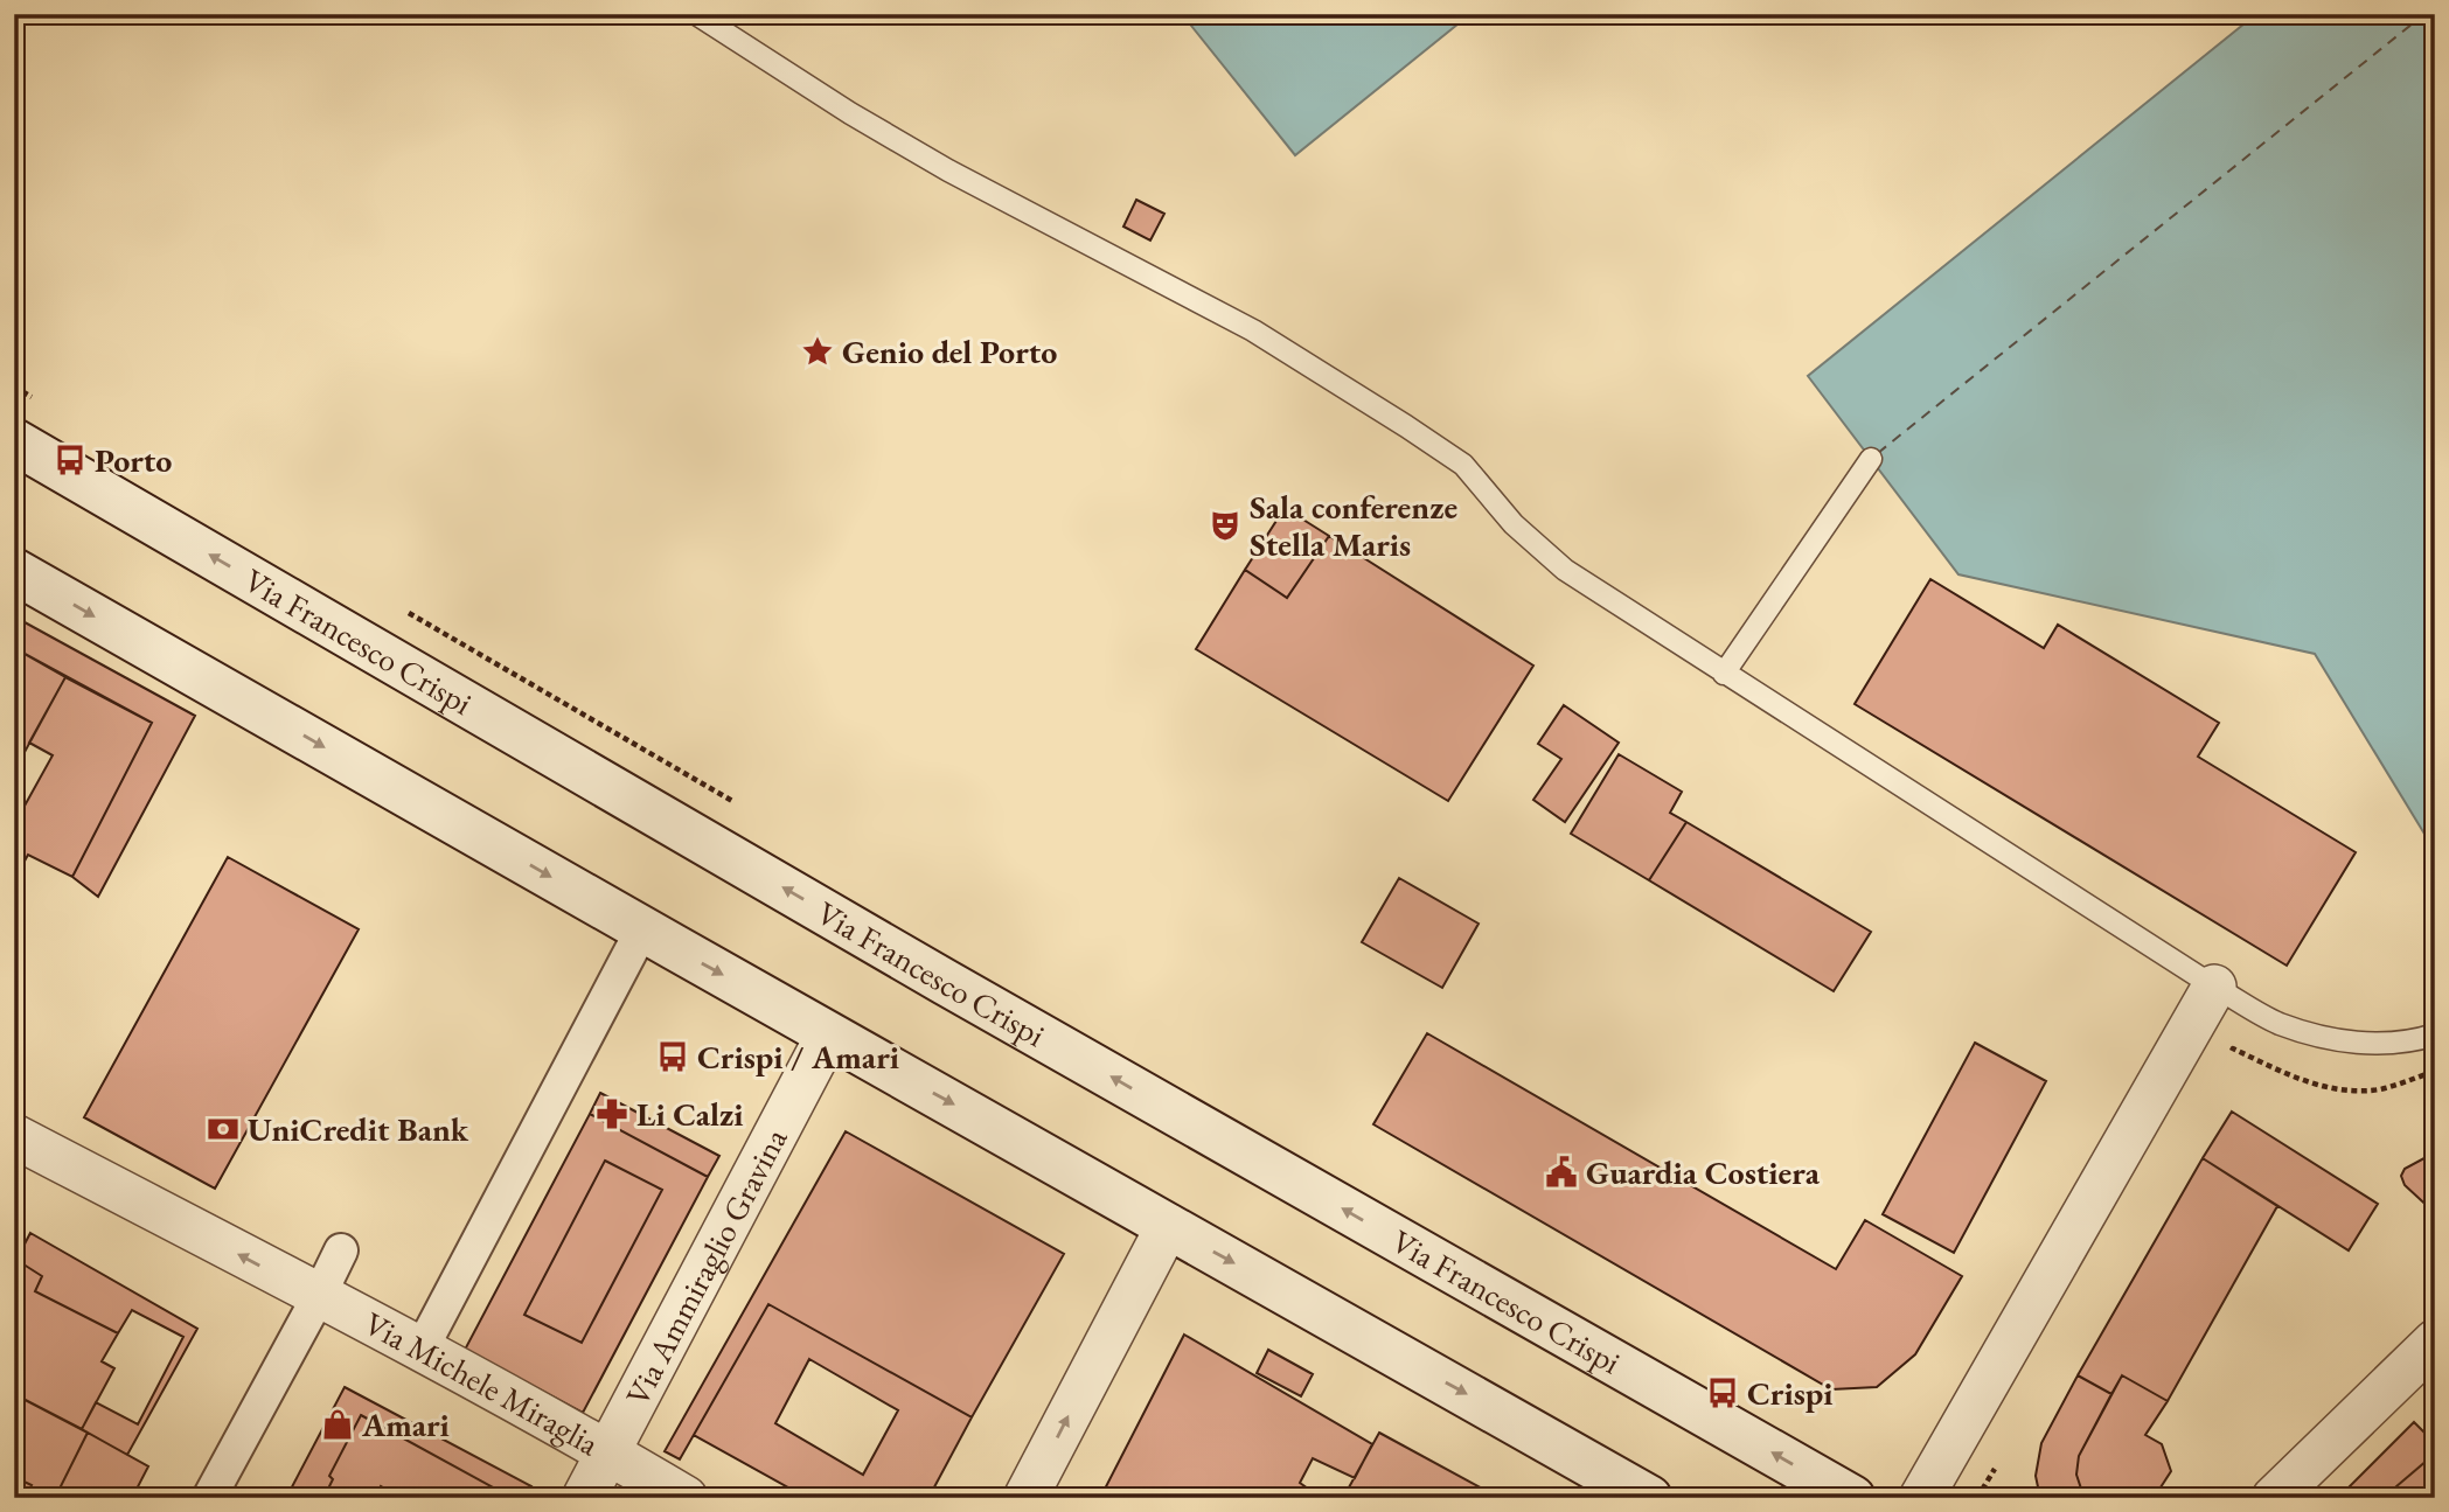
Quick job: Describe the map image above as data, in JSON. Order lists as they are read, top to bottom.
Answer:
{
  "streets": {
    "main road": ["Via Francesco Crispi"],
    "street": ["Via Ammiraglio Gravina", "Via Michele Miraglia"]
  },
  "crossings": [
    ["Via Ammiraglio Gravina", "Via Michele Miraglia"]
  ],
  "one_way": ["Via Michele Miraglia"],
  "places": {
    "place": ["Genio del Porto"],
    "bus stop": ["Porto", "Crispi / Amari", "Crispi"],
    "theatre": ["Sala conferenze Stella Maris"],
    "pharmacy": ["Li Calzi"],
    "bank": ["UniCredit Bank"],
    "public building": ["Guardia Costiera"],
    "shop": ["Amari"]
  }
}
